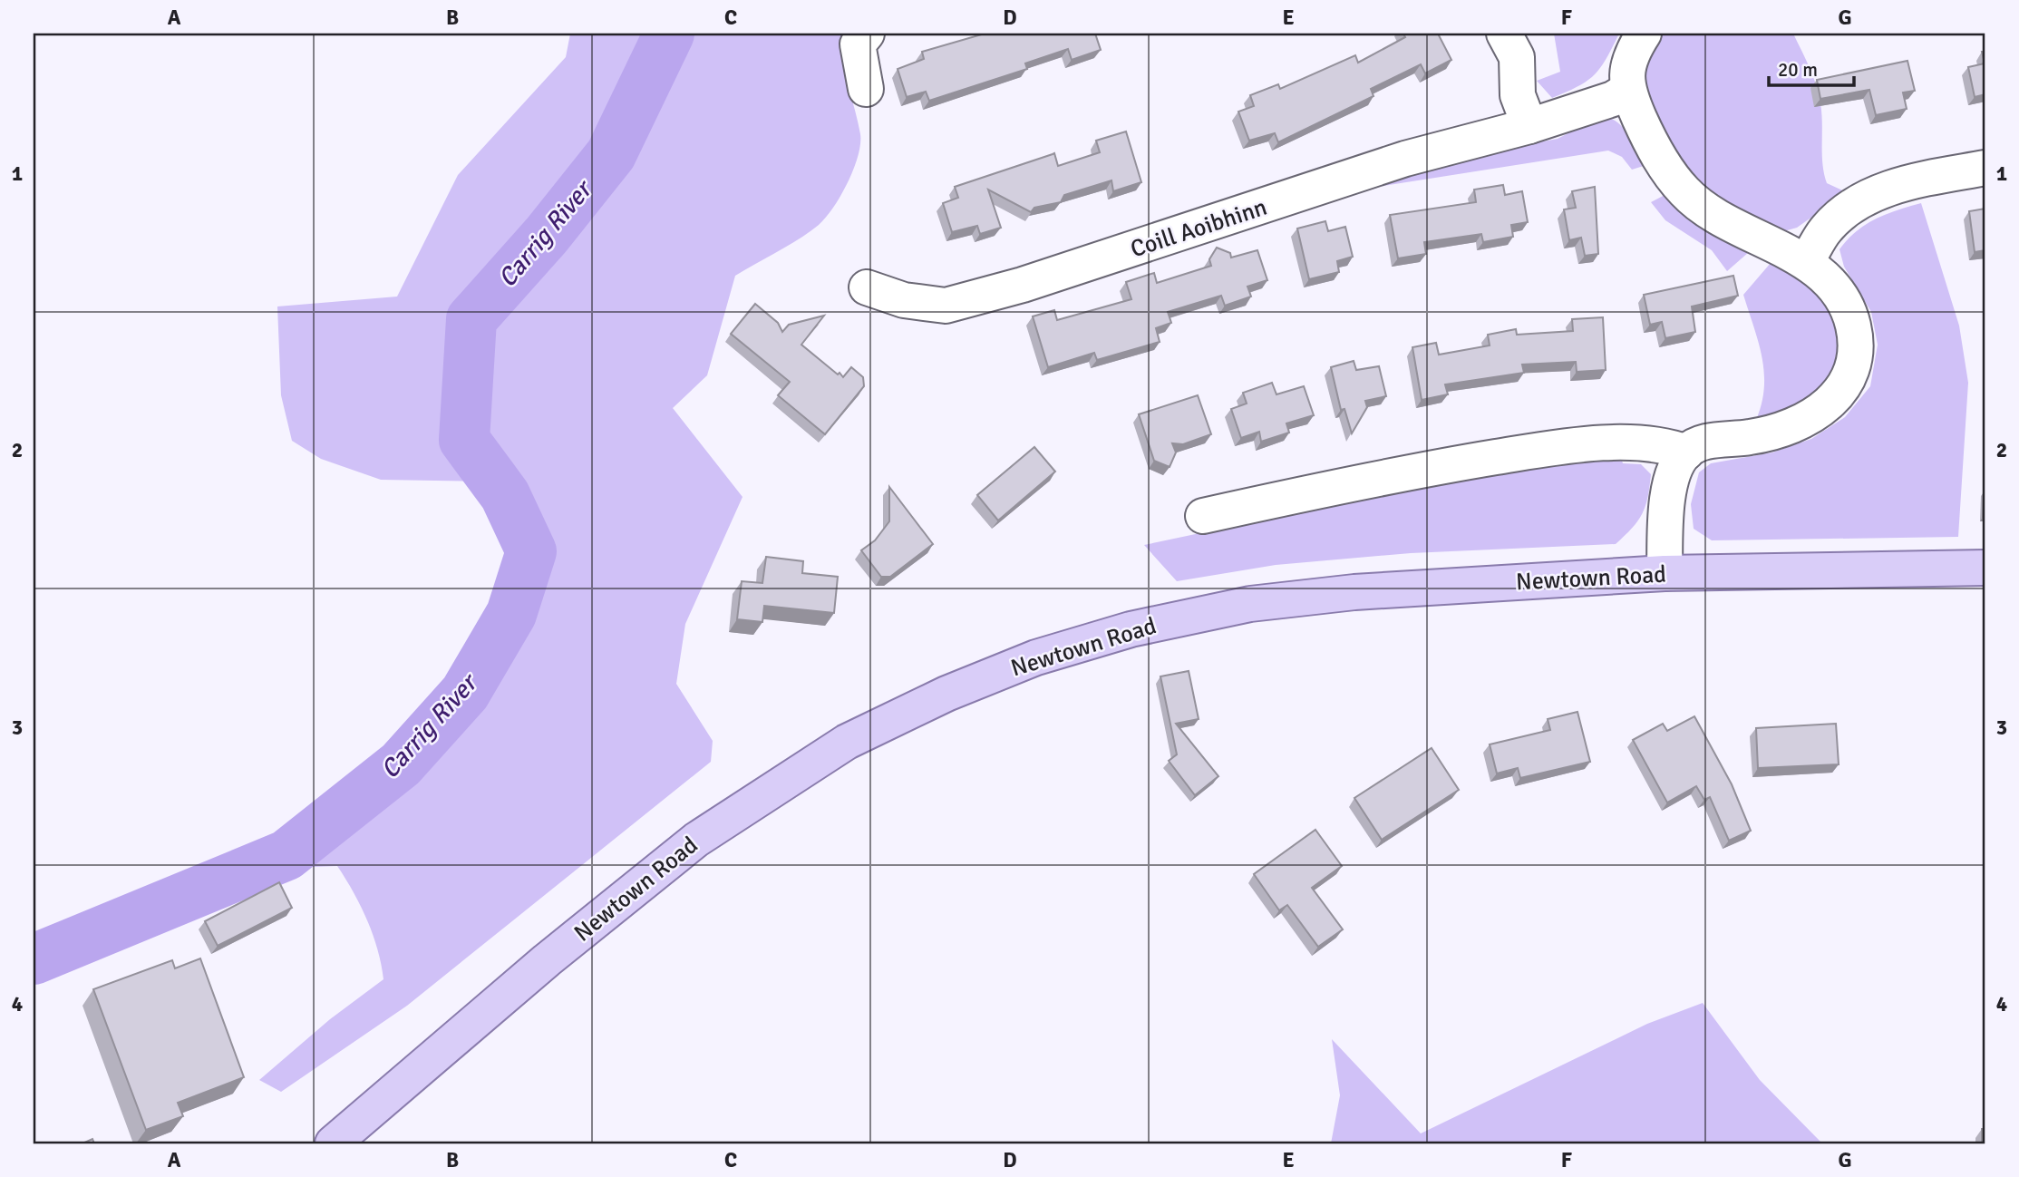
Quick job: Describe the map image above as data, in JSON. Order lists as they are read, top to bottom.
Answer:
{
  "streets": {
    "main road": ["Newtown Road"],
    "street": ["Coill Aoibhinn"]
  },
  "water": ["Carrig River"],
  "scale_bar": "20 m",
  "grid": {
    "columns": [
      "A",
      "B",
      "C",
      "D",
      "E",
      "F",
      "G"
    ],
    "rows": [
      "1",
      "2",
      "3",
      "4"
    ]
  }
}
